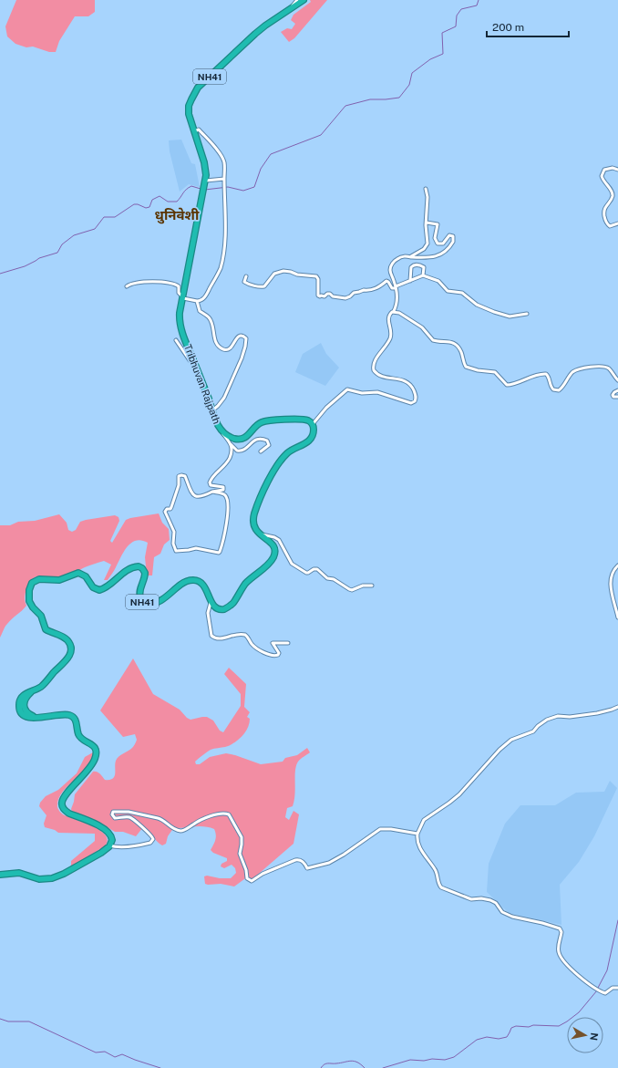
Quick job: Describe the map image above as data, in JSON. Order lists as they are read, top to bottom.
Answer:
{
  "streets": {
    "highway": ["NH41", "Tribhuvan Rajpath"]
  },
  "districts": ["धुनिवेशी"],
  "scale_bar": "200 m",
  "north": "right"
}
